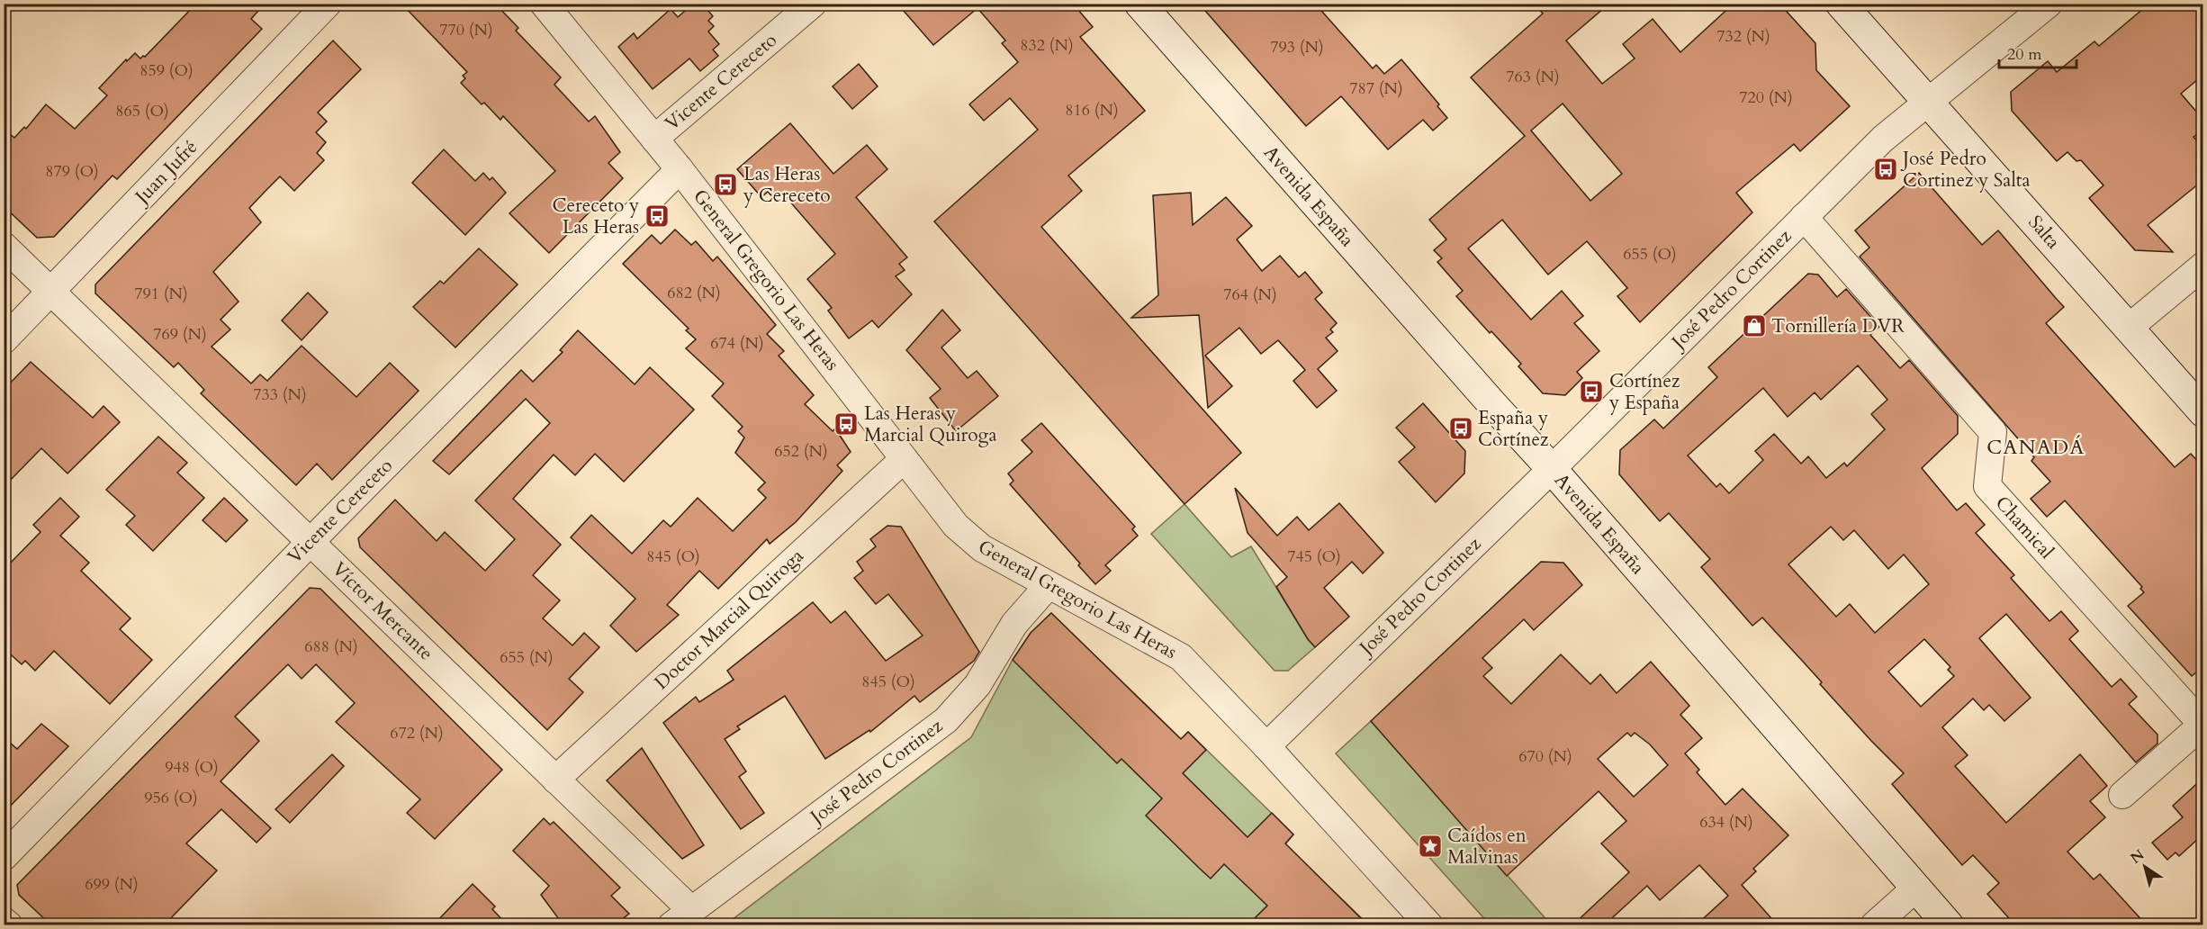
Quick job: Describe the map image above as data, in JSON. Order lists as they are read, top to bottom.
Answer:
{
  "streets": {
    "main road": ["Avenida España", "Salta"],
    "street": [
      "Vicente Cereceto",
      "Juan Jufré",
      "General Gregorio Las Heras",
      "José Pedro Cortinez",
      "Chamical",
      "Víctor Mercante",
      "Doctor Marcial Quiroga"
    ]
  },
  "crossings": [
    ["Vicente Cereceto", "General Gregorio Las Heras"],
    ["Vicente Cereceto", "Víctor Mercante"],
    ["Juan Jufré", "Víctor Mercante"],
    ["Avenida España", "José Pedro Cortinez"],
    ["Salta", "José Pedro Cortinez"],
    ["General Gregorio Las Heras", "José Pedro Cortinez"],
    ["General Gregorio Las Heras", "Doctor Marcial Quiroga"],
    ["José Pedro Cortinez", "Chamical"],
    ["José Pedro Cortinez", "Víctor Mercante"],
    ["Víctor Mercante", "Doctor Marcial Quiroga"]
  ],
  "districts": ["CANADÁ"],
  "places": {
    "bus stop": [
      "José Pedro Cortinez y Salta",
      "Las Heras y Cereceto",
      "Cereceto y Las Heras",
      "Cortínez y España",
      "Las Heras y Marcial Quiroga",
      "España y Cortínez"
    ],
    "shop": ["Tornillería DVR"],
    "place": ["Caídos en Malvinas"]
  },
  "house_numbers": [
    "770 (N)",
    "732 (N)",
    "832 (N)",
    "793 (N)",
    "859 (O)",
    "763 (N)",
    "787 (N)",
    "720 (N)",
    "816 (N)",
    "865 (O)",
    "879 (O)",
    "655 (O)",
    "682 (N)",
    "791 (N)",
    "764 (N)",
    "769 (N)",
    "674 (N)",
    "733 (N)",
    "652 (N)",
    "845 (O)",
    "745 (O)",
    "688 (N)",
    "655 (N)",
    "845 (O)",
    "672 (N)",
    "670 (N)",
    "948 (O)",
    "956 (O)",
    "634 (N)",
    "699 (N)"
  ],
  "scale_bar": "20 m",
  "north": "top left"
}
